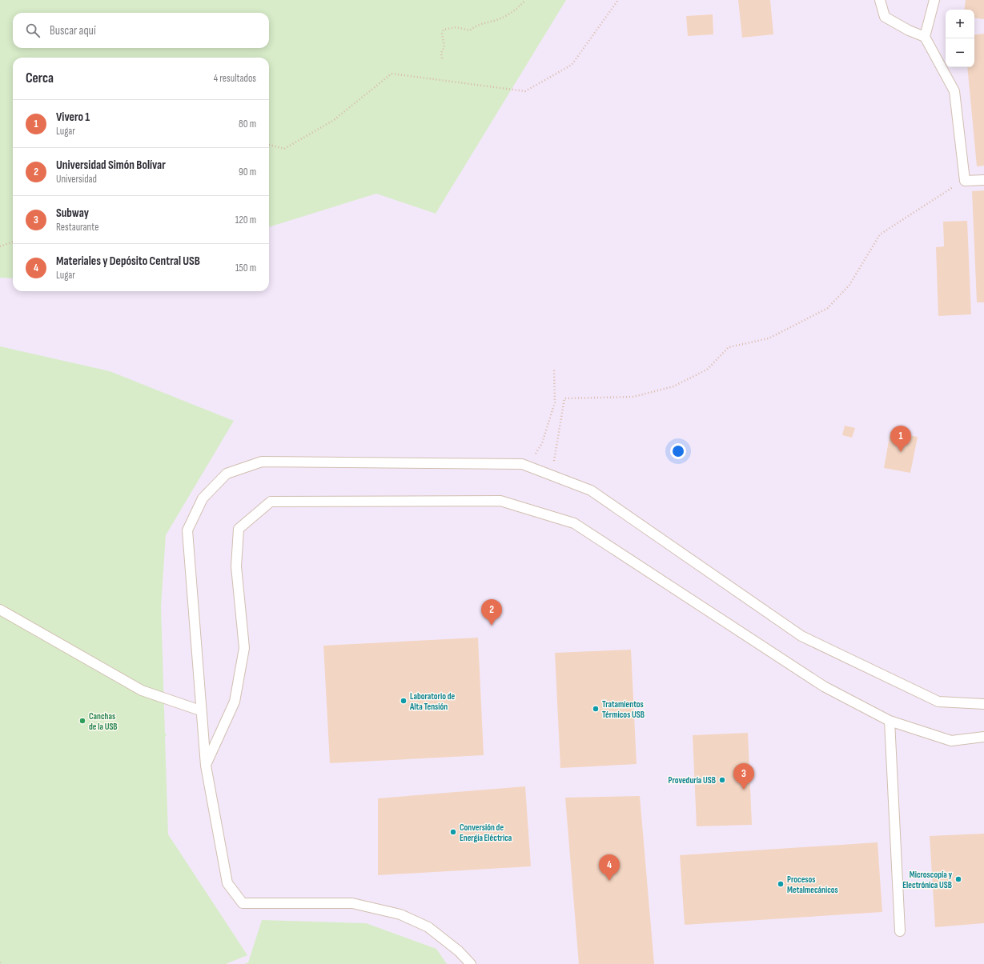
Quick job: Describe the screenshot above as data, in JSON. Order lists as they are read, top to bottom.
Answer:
{
  "places": [
    "Laboratorio de Alta Tensión",
    "Tratamientos Térmicos USB",
    "Canchas de la USB",
    "Proveduría USB",
    "Conversión de Energía Eléctrica",
    "Microscopía y Electrónica USB",
    "Procesos Metalmecánicos"
  ],
  "page": {
    "map_buttons": ["+", "−"],
    "search": "Buscar aquí",
    "heading": ["Cerca", "4 resultados"],
    "list": [
      {
        "mark": "1",
        "name": "Vivero 1",
        "note": "Lugar",
        "value": "80 m"
      },
      {
        "mark": "2",
        "name": "Universidad Simón Bolívar",
        "note": "Universidad",
        "value": "90 m"
      },
      {
        "mark": "3",
        "name": "Subway",
        "note": "Restaurante",
        "value": "120 m"
      },
      {
        "mark": "4",
        "name": "Materiales y Depósito Central USB",
        "note": "Lugar",
        "value": "150 m"
      }
    ],
    "pins": [
      "1",
      "2",
      "3",
      "4"
    ]
  }
}
